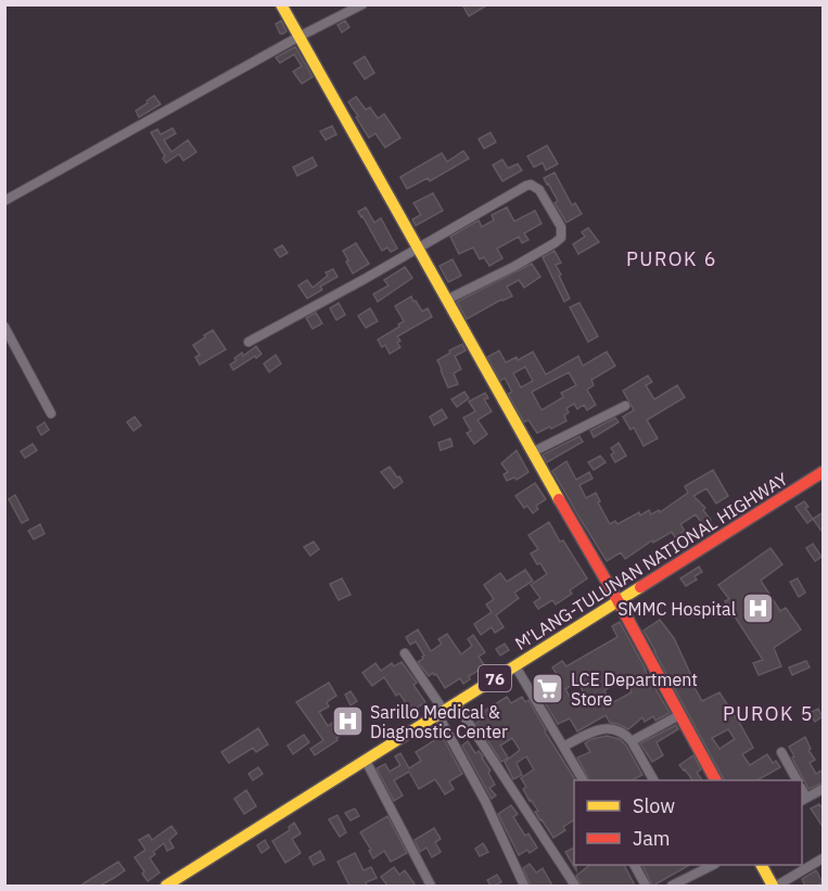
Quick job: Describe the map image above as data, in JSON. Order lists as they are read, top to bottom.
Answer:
{
  "streets": {
    "main road": ["M'LANG-TULUNAN NATIONAL HIGHWAY", "76"]
  },
  "districts": ["PUROK 6", "PUROK 5"],
  "places": {
    "hospital": ["SMMC Hospital", "Sarillo Medical & Diagnostic Center"],
    "supermarket": ["LCE Department Store"]
  },
  "legend": ["Slow", "Jam"]
}
